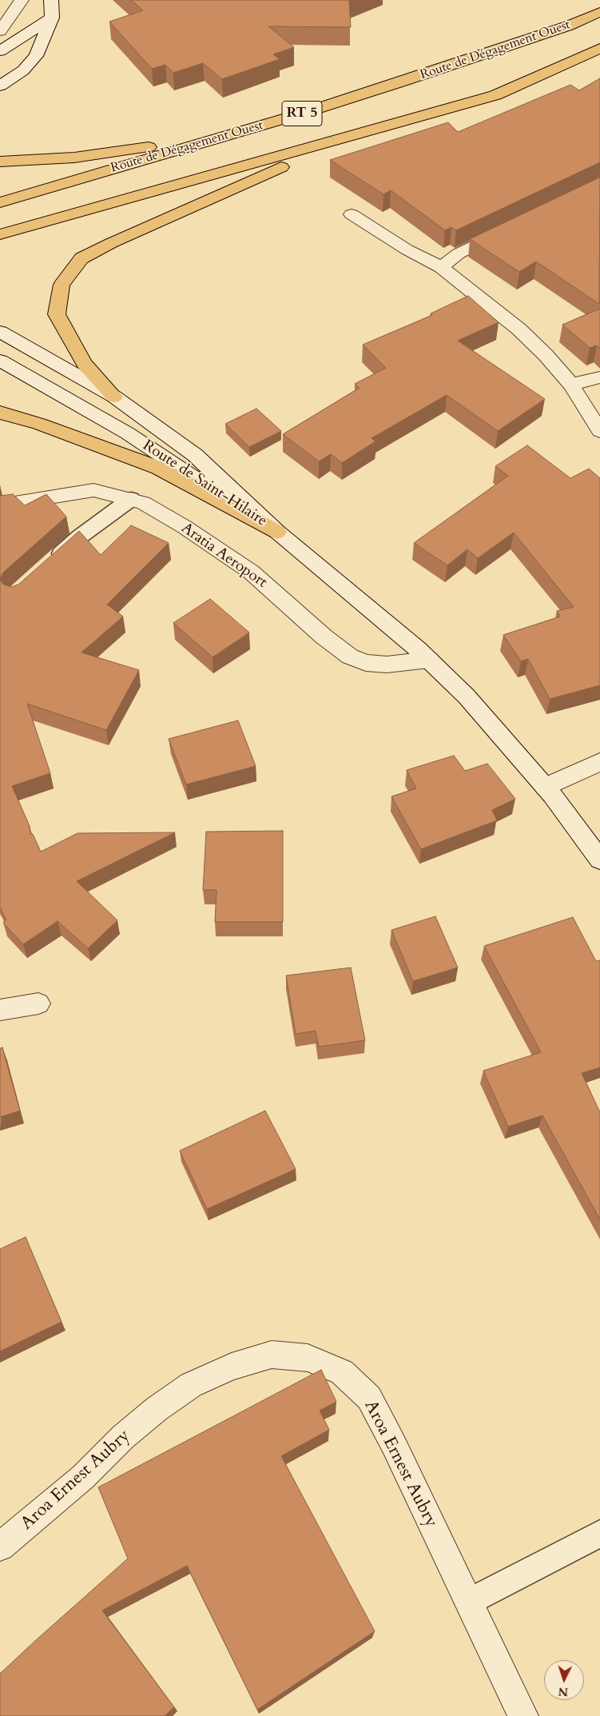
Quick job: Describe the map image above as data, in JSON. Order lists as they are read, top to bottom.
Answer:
{
  "streets": {
    "highway": ["Route de Dégagement Ouest", "RT 5"],
    "street": ["Route de Saint-Hilaire", "Aratia Aeroport", "Aroa Ernest Aubry"]
  },
  "north": "bottom"
}
